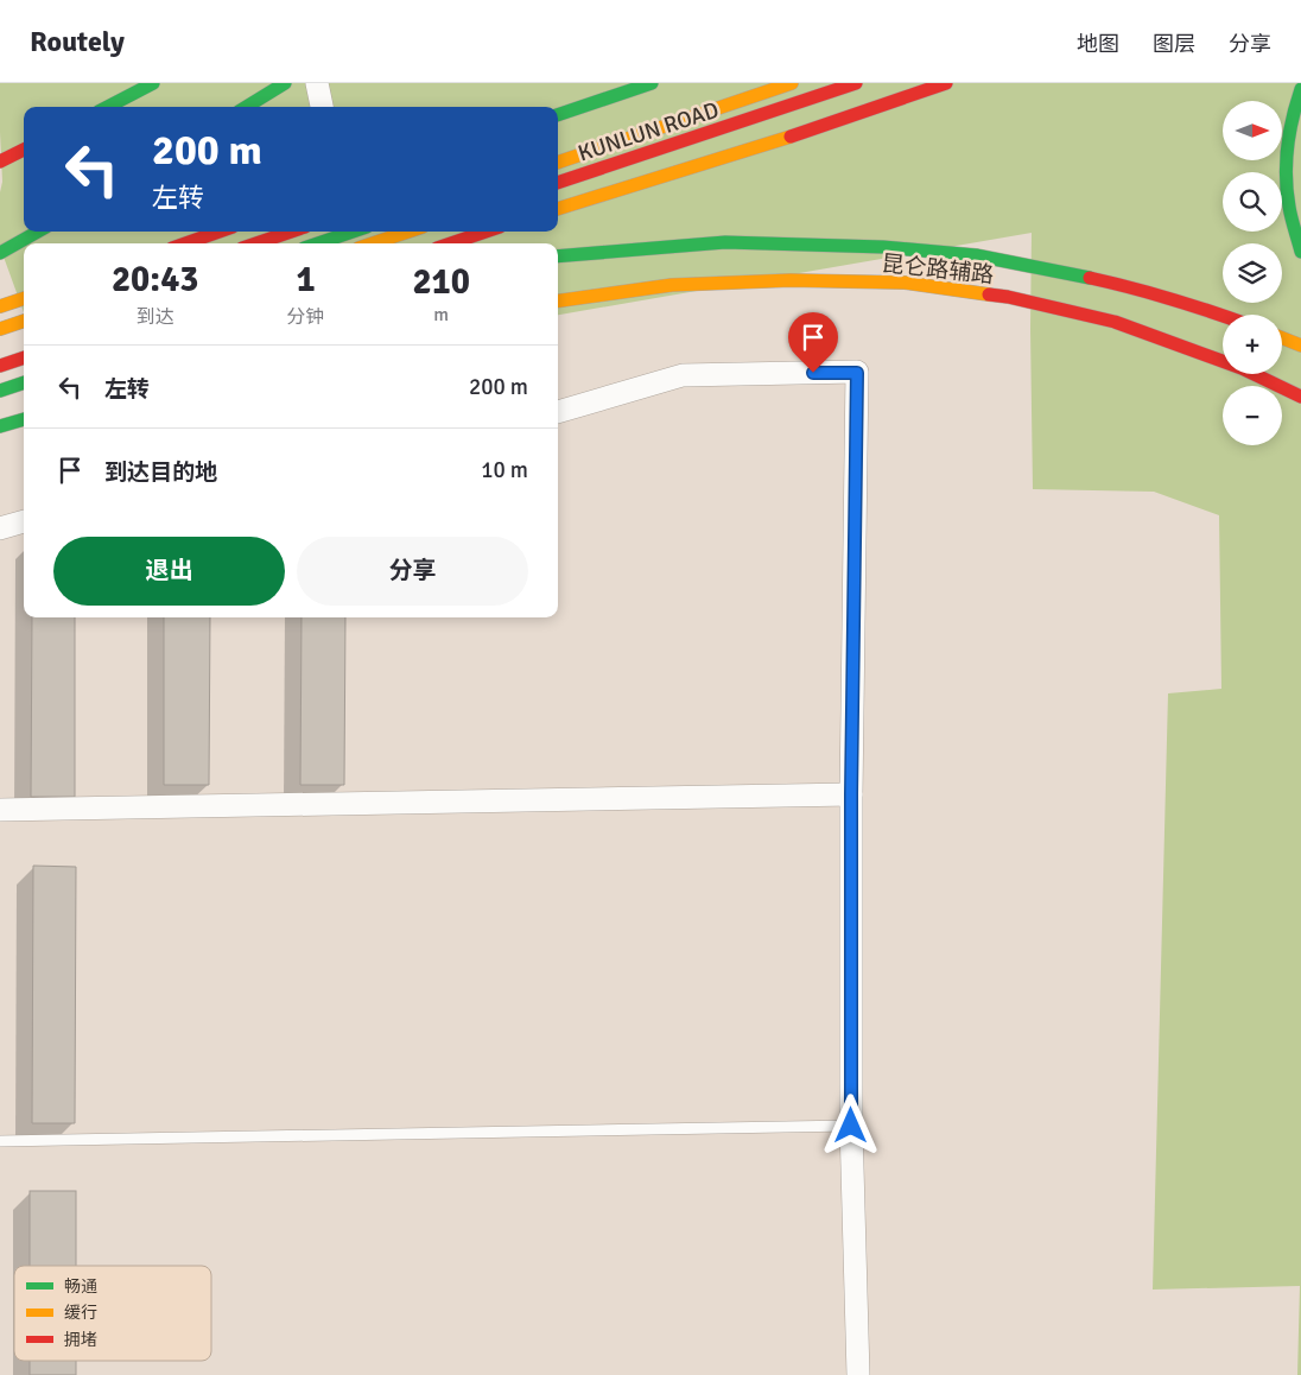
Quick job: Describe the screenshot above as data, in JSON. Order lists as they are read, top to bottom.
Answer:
{
  "streets": {
    "main road": ["KUNLUN ROAD", "昆仑路辅路"]
  },
  "legend": ["畅通", "缓行", "拥堵"],
  "north": "right",
  "page": {
    "header": "Routely",
    "nav": ["地图", "图层", "分享"],
    "map_buttons": ["+", "−"],
    "turn": ["200 m", "左转"],
    "eta": [
      "20:43",
      "到达",
      "1",
      "分钟",
      "210",
      "m"
    ],
    "list": [
      {
        "name": "左转",
        "value": "200 m"
      },
      {
        "name": "到达目的地",
        "value": "10 m"
      }
    ],
    "buttons": ["退出", "分享"]
  }
}
